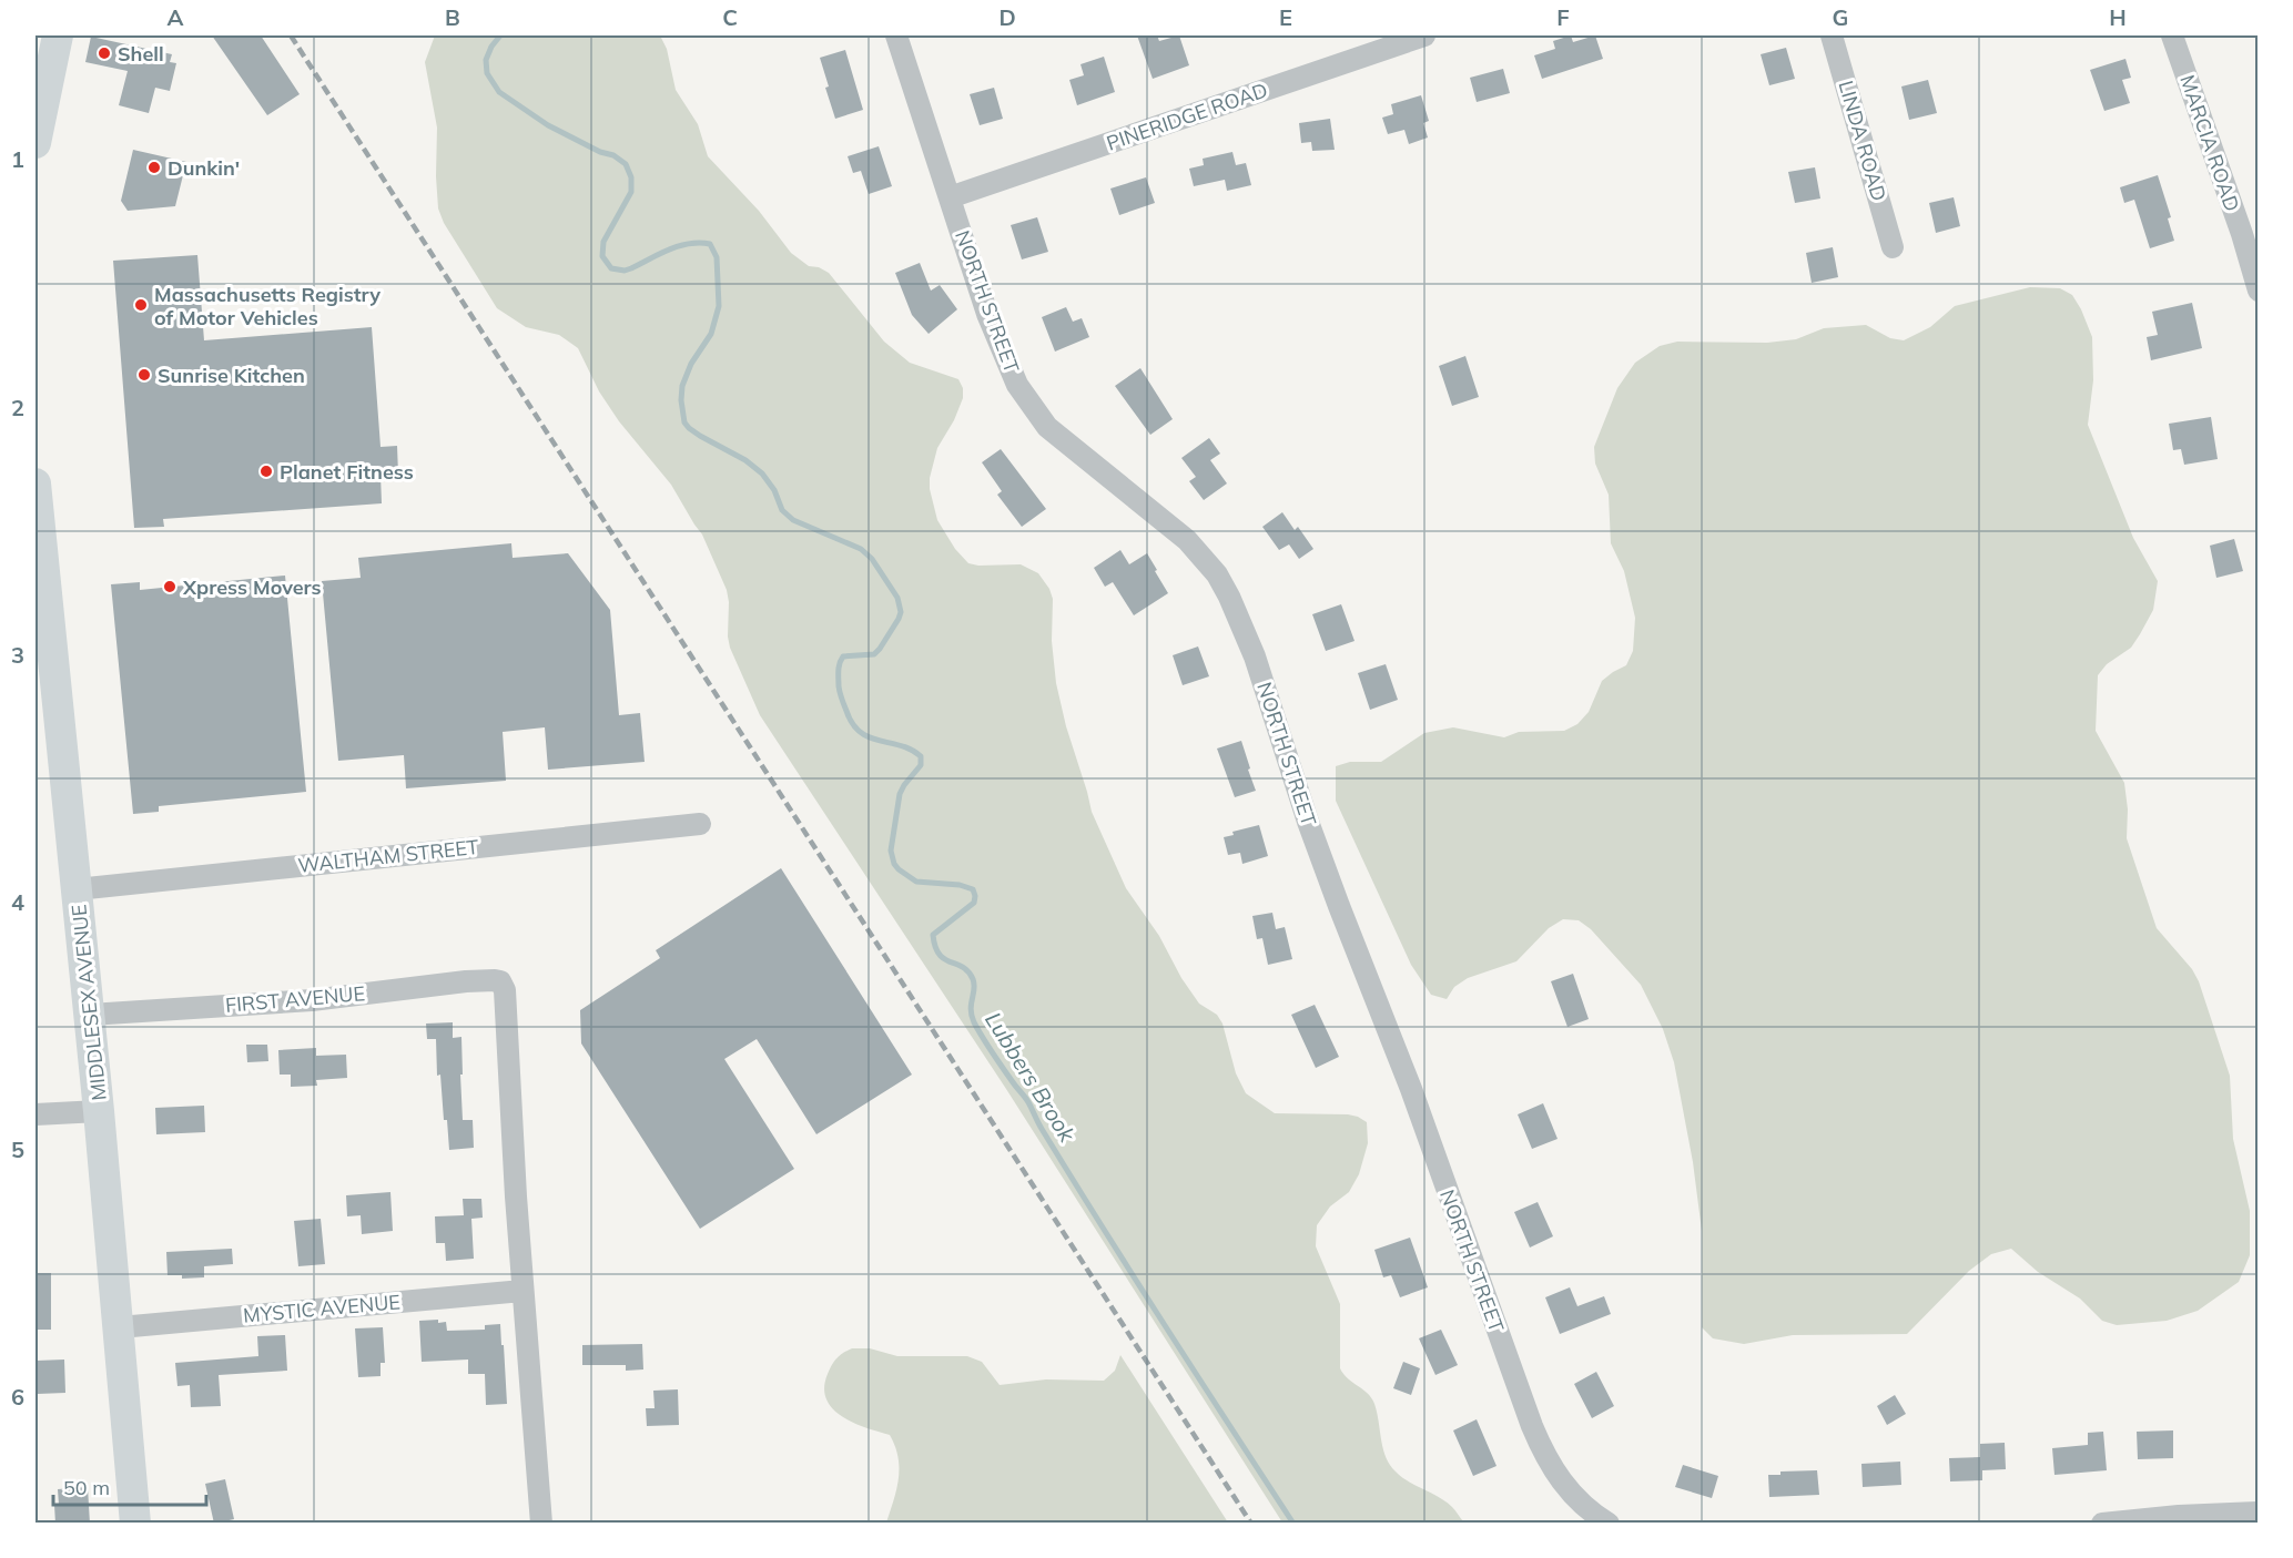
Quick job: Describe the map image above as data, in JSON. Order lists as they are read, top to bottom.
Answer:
{
  "streets": {
    "main road": ["MIDDLESEX AVENUE"],
    "street": [
      "PINERIDGE ROAD",
      "LINDA ROAD",
      "MARCIA ROAD",
      "NORTH STREET",
      "WALTHAM STREET",
      "FIRST AVENUE",
      "MYSTIC AVENUE"
    ]
  },
  "crossings": [
    ["PINERIDGE ROAD", "NORTH STREET"],
    ["WALTHAM STREET", "MIDDLESEX AVENUE"],
    ["FIRST AVENUE", "MIDDLESEX AVENUE"],
    ["FIRST AVENUE", "MYSTIC AVENUE"],
    ["MIDDLESEX AVENUE", "MYSTIC AVENUE"]
  ],
  "water": ["Lubbers Brook"],
  "places": [
    "Shell",
    "Dunkin'",
    "Massachusetts Registry of Motor Vehicles",
    "Sunrise Kitchen",
    "Planet Fitness",
    "Xpress Movers"
  ],
  "scale_bar": "50 m",
  "grid": {
    "columns": [
      "A",
      "B",
      "C",
      "D",
      "E",
      "F",
      "G",
      "H"
    ],
    "rows": [
      "1",
      "2",
      "3",
      "4",
      "5",
      "6"
    ]
  }
}
